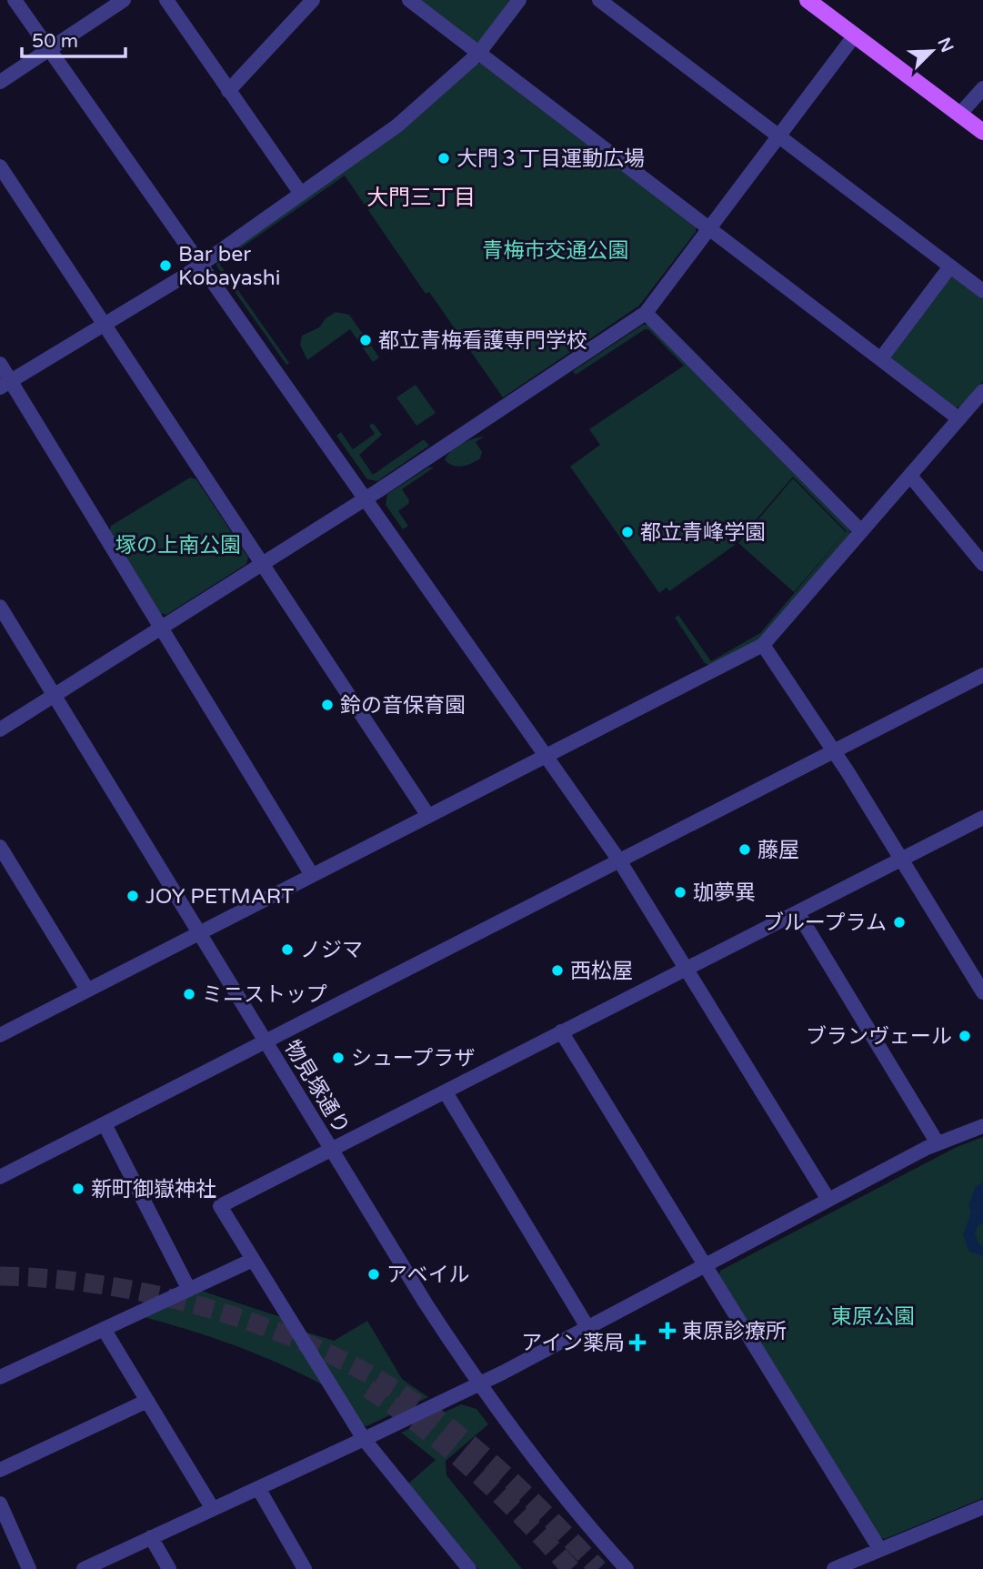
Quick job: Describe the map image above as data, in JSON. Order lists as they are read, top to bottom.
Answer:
{
  "streets": {
    "street": ["物見塚通り"]
  },
  "districts": ["大門三丁目"],
  "parks": ["青梅市交通公園", "塚の上南公園", "東原公園"],
  "places": {
    "other": [
      "大門３丁目運動広場",
      "Bar ber Kobayashi",
      "都立青梅看護専門学校",
      "都立青峰学園",
      "鈴の音保育園",
      "藤屋",
      "珈夢異",
      "JOY PETMART",
      "ブループラム",
      "ノジマ",
      "西松屋",
      "ミニストップ",
      "ブランヴェール",
      "シュープラザ",
      "新町御嶽神社",
      "アベイル"
    ],
    "health": ["東原診療所", "アイン薬局"]
  },
  "scale_bar": "50 m",
  "north": "top right"
}
